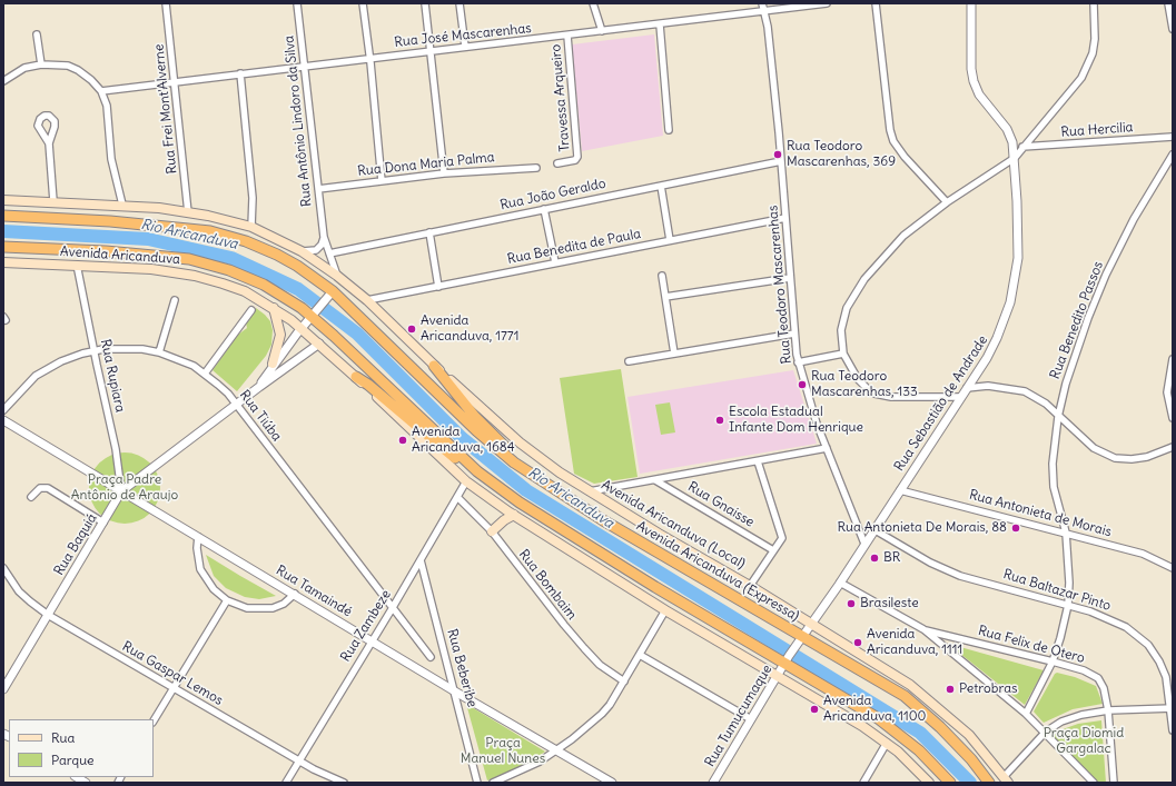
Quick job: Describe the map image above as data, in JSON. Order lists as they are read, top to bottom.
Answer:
{
  "streets": {
    "highway": ["Avenida Aricanduva (Expressa)"],
    "main road": ["Avenida Aricanduva", "Avenida Aricanduva (Local)"],
    "street": [
      "Rua José Mascarenhas",
      "Travessa Arqueiro",
      "Rua Frei Mont'Alverne",
      "Rua Antônio Lindoro da Silva",
      "Rua Hercilia",
      "Rua Dona Maria Palma",
      "Rua João Geraldo",
      "Rua Benedita de Paula",
      "Rua Teodoro Mascarenhas",
      "Rua Benedito Passos",
      "Rua Rupiara",
      "Rua Sebastião de Andrade",
      "Rua Tiúba",
      "Rua Gnaisse",
      "Rua Antonieta de Morais",
      "Rua Baquiá",
      "Rua Bombaim",
      "Rua Baltazar Pinto",
      "Rua Tamaindé",
      "Rua Zambeze",
      "Rua Felix de Otero",
      "Rua Beberibe",
      "Rua Gaspar Lemos",
      "Rua Tumucumaque"
    ]
  },
  "crossings": [
    ["Rua José Mascarenhas", "Travessa Arqueiro"],
    ["Rua José Mascarenhas", "Rua Frei Mont'Alverne"],
    ["Rua José Mascarenhas", "Rua Antônio Lindoro da Silva"],
    ["Rua José Mascarenhas", "Rua Teodoro Mascarenhas"],
    ["Rua Frei Mont'Alverne", "Avenida Aricanduva (Local)"],
    ["Rua Antônio Lindoro da Silva", "Rua Dona Maria Palma"],
    ["Rua Antônio Lindoro da Silva", "Rua João Geraldo"],
    ["Rua Antônio Lindoro da Silva", "Avenida Aricanduva (Local)"],
    ["Rua João Geraldo", "Rua Teodoro Mascarenhas"],
    ["Rua Benedita de Paula", "Rua Teodoro Mascarenhas"],
    ["Rua Benedita de Paula", "Avenida Aricanduva (Local)"],
    ["Avenida Aricanduva", "Rua Rupiara"],
    ["Avenida Aricanduva", "Rua Baquiá"],
    ["Rua Teodoro Mascarenhas", "Rua Sebastião de Andrade"],
    ["Rua Benedito Passos", "Rua Antonieta de Morais"],
    ["Rua Benedito Passos", "Rua Baltazar Pinto"],
    ["Rua Benedito Passos", "Rua Felix de Otero"],
    ["Rua Rupiara", "Rua Tiúba"],
    ["Rua Rupiara", "Rua Baquiá"],
    ["Rua Rupiara", "Rua Tamaindé"],
    ["Rua Sebastião de Andrade", "Rua Antonieta de Morais"],
    ["Rua Sebastião de Andrade", "Avenida Aricanduva (Local)"],
    ["Rua Sebastião de Andrade", "Avenida Aricanduva (Expressa)"],
    ["Rua Sebastião de Andrade", "Rua Baltazar Pinto"],
    ["Rua Sebastião de Andrade", "Rua Tumucumaque"],
    ["Rua Tiúba", "Rua Baquiá"],
    ["Rua Tiúba", "Rua Zambeze"],
    ["Rua Baquiá", "Avenida Aricanduva (Expressa)"],
    ["Rua Baquiá", "Rua Tamaindé"],
    ["Rua Baquiá", "Rua Gaspar Lemos"],
    ["Rua Bombaim", "Rua Zambeze"],
    ["Rua Tamaindé", "Rua Zambeze"],
    ["Rua Tamaindé", "Rua Beberibe"],
    ["Rua Zambeze", "Rua Beberibe"],
    ["Rua Zambeze", "Rua Gaspar Lemos"]
  ],
  "water": ["Rio Aricanduva"],
  "parks": ["Praça Padre Antônio de Araujo", "Praça Diomid Gargalac", "Praça Manuel Nunes"],
  "places": [
    "Rua Teodoro Mascarenhas, 369",
    "Avenida Aricanduva, 1771",
    "Rua Teodoro Mascarenhas, 133",
    "Escola Estadual Infante Dom Henrique",
    "Avenida Aricanduva, 1684",
    "Rua Antonieta De Morais, 88",
    "BR",
    "Brasileste",
    "Avenida Aricanduva, 1111",
    "Petrobras",
    "Avenida Aricanduva, 1100"
  ],
  "legend": ["Rua", "Parque"]
}
